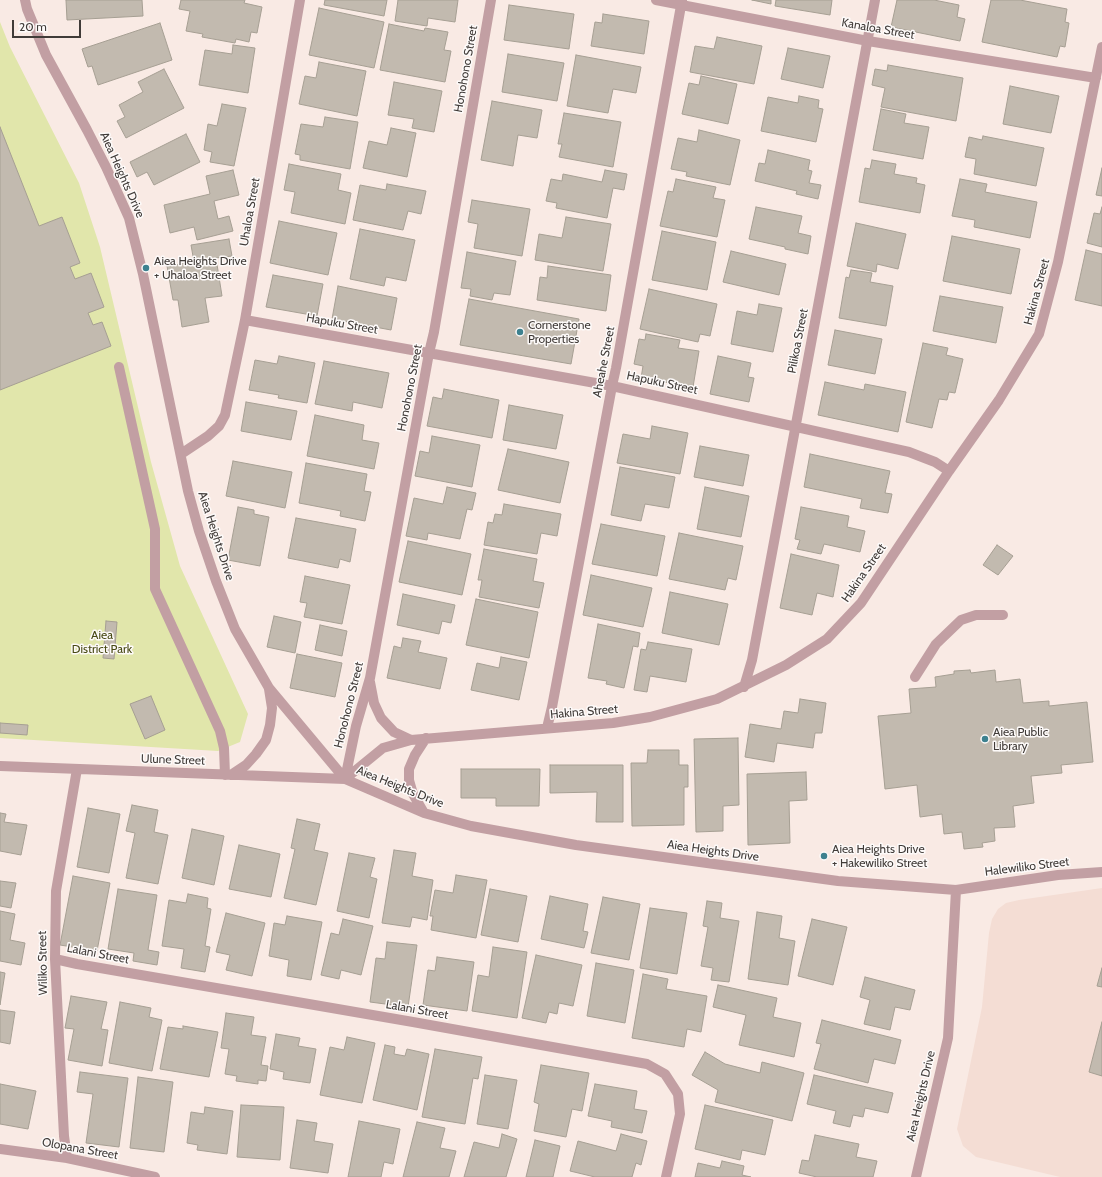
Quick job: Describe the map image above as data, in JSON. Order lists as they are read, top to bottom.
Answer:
{
  "streets": {
    "street": [
      "Kanaloa Street",
      "Honohono Street",
      "Aiea Heights Drive",
      "Uhaloa Street",
      "Hakina Street",
      "Hapuku Street",
      "Pilikoa Street",
      "Aheahe Street",
      "Ulune Street",
      "Halewiliko Street",
      "Lalani Street",
      "Wiliko Street",
      "Olopana Street"
    ]
  },
  "crossings": [
    ["Kanaloa Street", "Hakina Street"],
    ["Kanaloa Street", "Pilikoa Street"],
    ["Kanaloa Street", "Aheahe Street"],
    ["Honohono Street", "Aiea Heights Drive"],
    ["Honohono Street", "Hakina Street"],
    ["Honohono Street", "Hapuku Street"],
    ["Honohono Street", "Ulune Street"],
    ["Aiea Heights Drive", "Uhaloa Street"],
    ["Aiea Heights Drive", "Hakina Street"],
    ["Aiea Heights Drive", "Ulune Street"],
    ["Aiea Heights Drive", "Halewiliko Street"],
    ["Uhaloa Street", "Hapuku Street"],
    ["Hakina Street", "Hapuku Street"],
    ["Hakina Street", "Pilikoa Street"],
    ["Hakina Street", "Aheahe Street"],
    ["Hakina Street", "Ulune Street"],
    ["Hapuku Street", "Pilikoa Street"],
    ["Hapuku Street", "Aheahe Street"],
    ["Ulune Street", "Wiliko Street"],
    ["Lalani Street", "Wiliko Street"],
    ["Wiliko Street", "Olopana Street"]
  ],
  "parks": ["Aiea District Park"],
  "places": [
    "Aiea Heights Drive + Uhaloa Street",
    "Cornerstone Properties",
    "Aiea Public Library",
    "Aiea Heights Drive + Hakewiliko Street"
  ],
  "scale_bar": "20 m"
}
